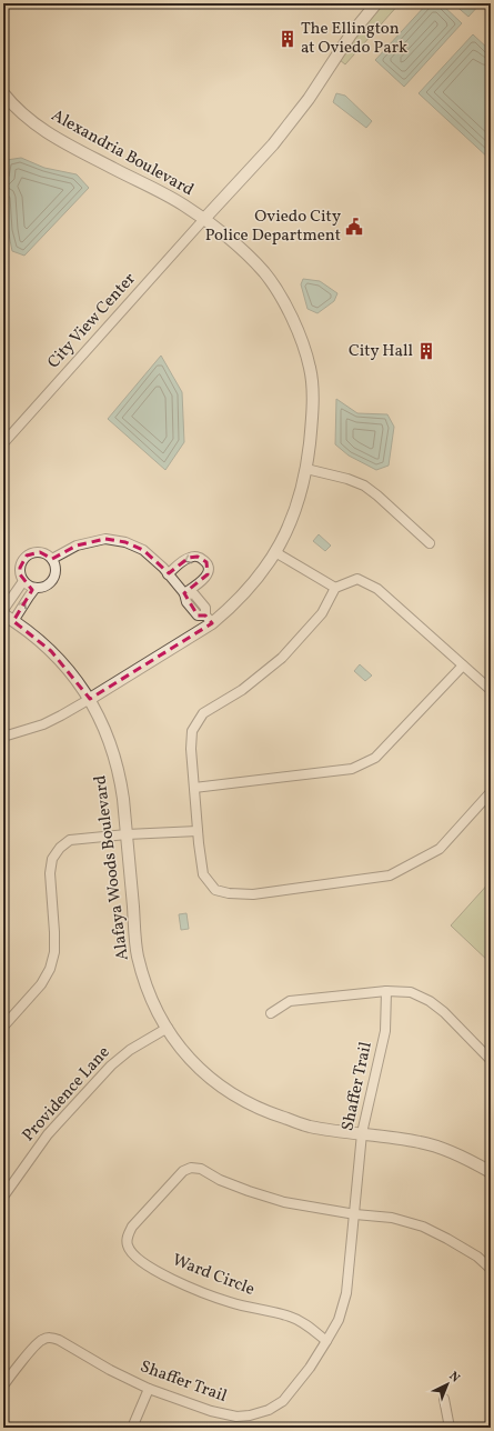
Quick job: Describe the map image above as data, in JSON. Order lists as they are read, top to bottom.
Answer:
{
  "streets": {
    "street": [
      "Alexandria Boulevard",
      "City View Center",
      "Alafaya Woods Boulevard",
      "Shaffer Trail",
      "Providence Lane",
      "Ward Circle"
    ]
  },
  "crossings": [
    ["Alexandria Boulevard", "City View Center"],
    ["Alexandria Boulevard", "Alafaya Woods Boulevard"],
    ["Alafaya Woods Boulevard", "Shaffer Trail"],
    ["Alafaya Woods Boulevard", "Providence Lane"],
    ["Shaffer Trail", "Ward Circle"]
  ],
  "places": {
    "building": ["The Ellington at Oviedo Park", "City Hall"],
    "public building": ["Oviedo City Police Department"]
  },
  "north": "top right"
}
